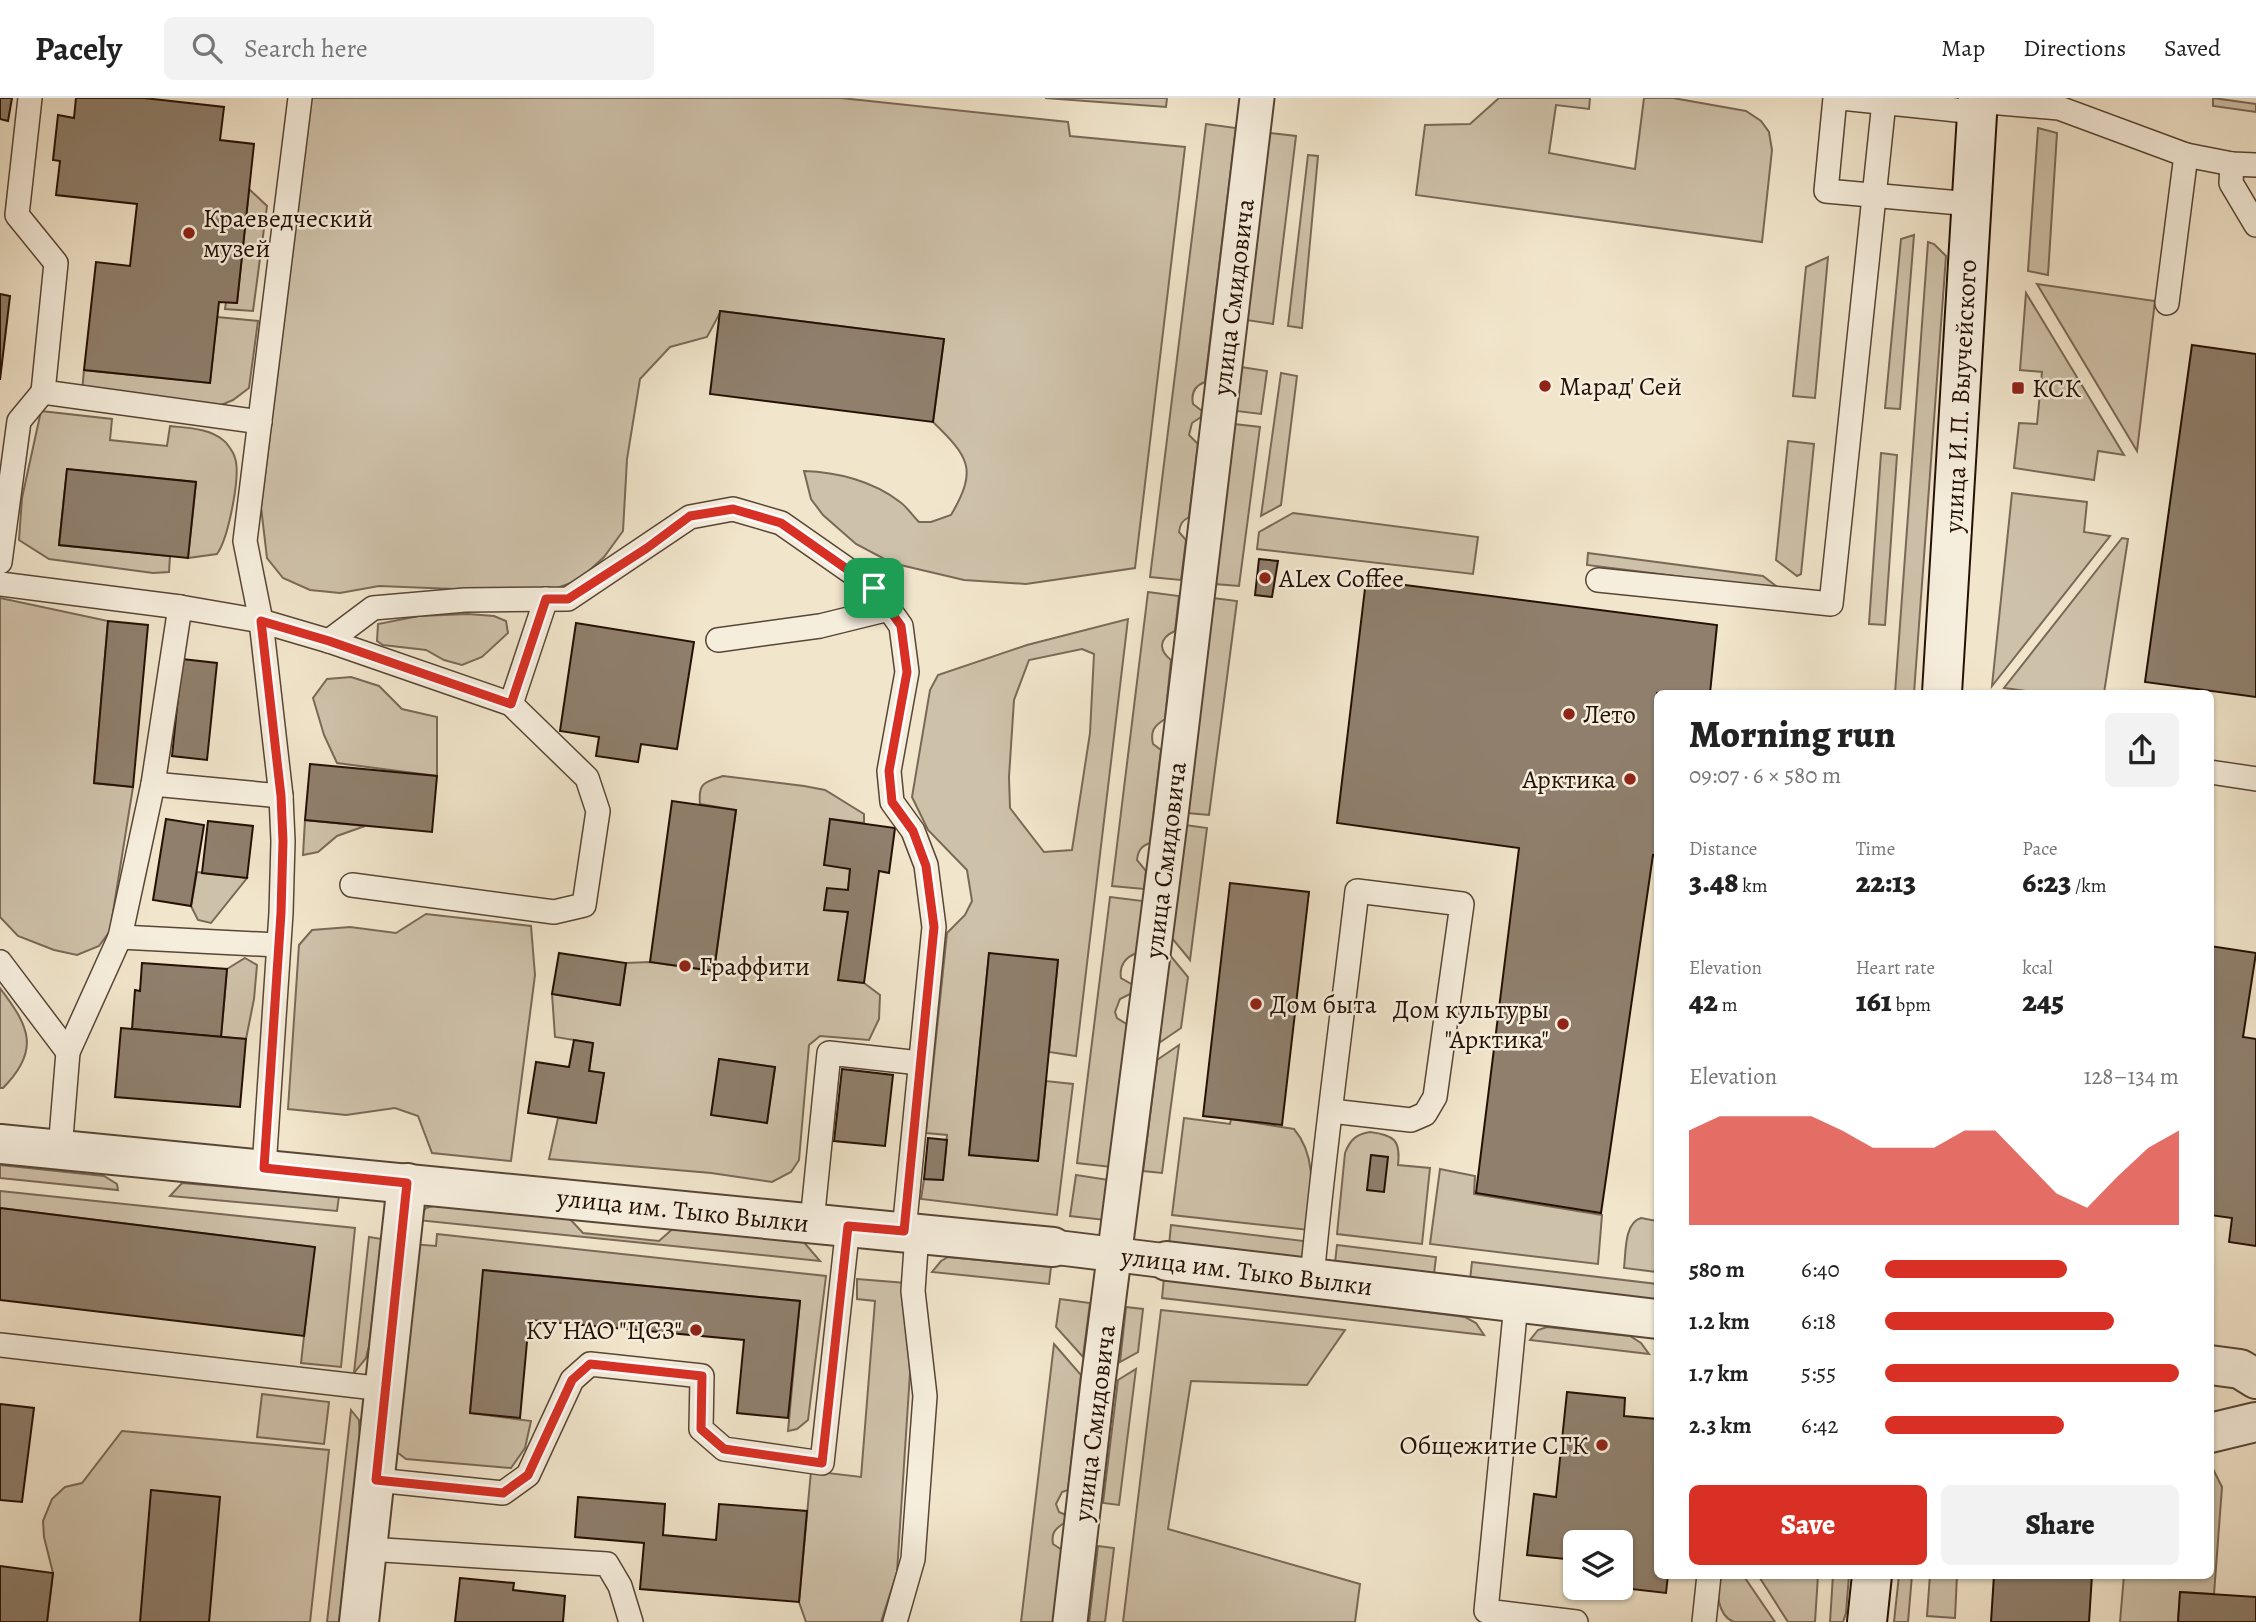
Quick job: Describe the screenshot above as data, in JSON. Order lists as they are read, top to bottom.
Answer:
{
  "streets": {
    "street": ["улица Смидовича", "улица И.П. Выучейского", "улица им. Тыко Вылки"]
  },
  "crossings": [
    ["улица Смидовича", "улица им. Тыко Вылки"]
  ],
  "places": {
    "other": [
      "Краеведческий музей",
      "Марад' Сей",
      "ALex Coffee",
      "Лето",
      "Арктика",
      "Граффити",
      "Дом быта",
      "Дом культуры \"Арктика\"",
      "КУ НАО \"ЦСЗ\"",
      "Общежитие СГК"
    ],
    "transit": ["КСК"]
  },
  "page": {
    "header": "Pacely",
    "search": "Search here",
    "nav": ["Map", "Directions", "Saved"],
    "heading": ["Morning run", "09:07 · 6 × 580 m"],
    "stats": [
      ["Distance", "3.48 km"],
      ["Time", "22:13"],
      ["Pace", "6:23 /km"],
      ["Elevation", "42 m"],
      ["Heart rate", "161 bpm"],
      ["kcal", "245"]
    ],
    "chart": ["Elevation", "128–134 m"],
    "list": [
      {
        "name": "580 m",
        "note": "6:40"
      },
      {
        "name": "1.2 km",
        "note": "6:18"
      },
      {
        "name": "1.7 km",
        "note": "5:55"
      },
      {
        "name": "2.3 km",
        "note": "6:42"
      }
    ],
    "buttons": ["Save", "Share"]
  }
}
